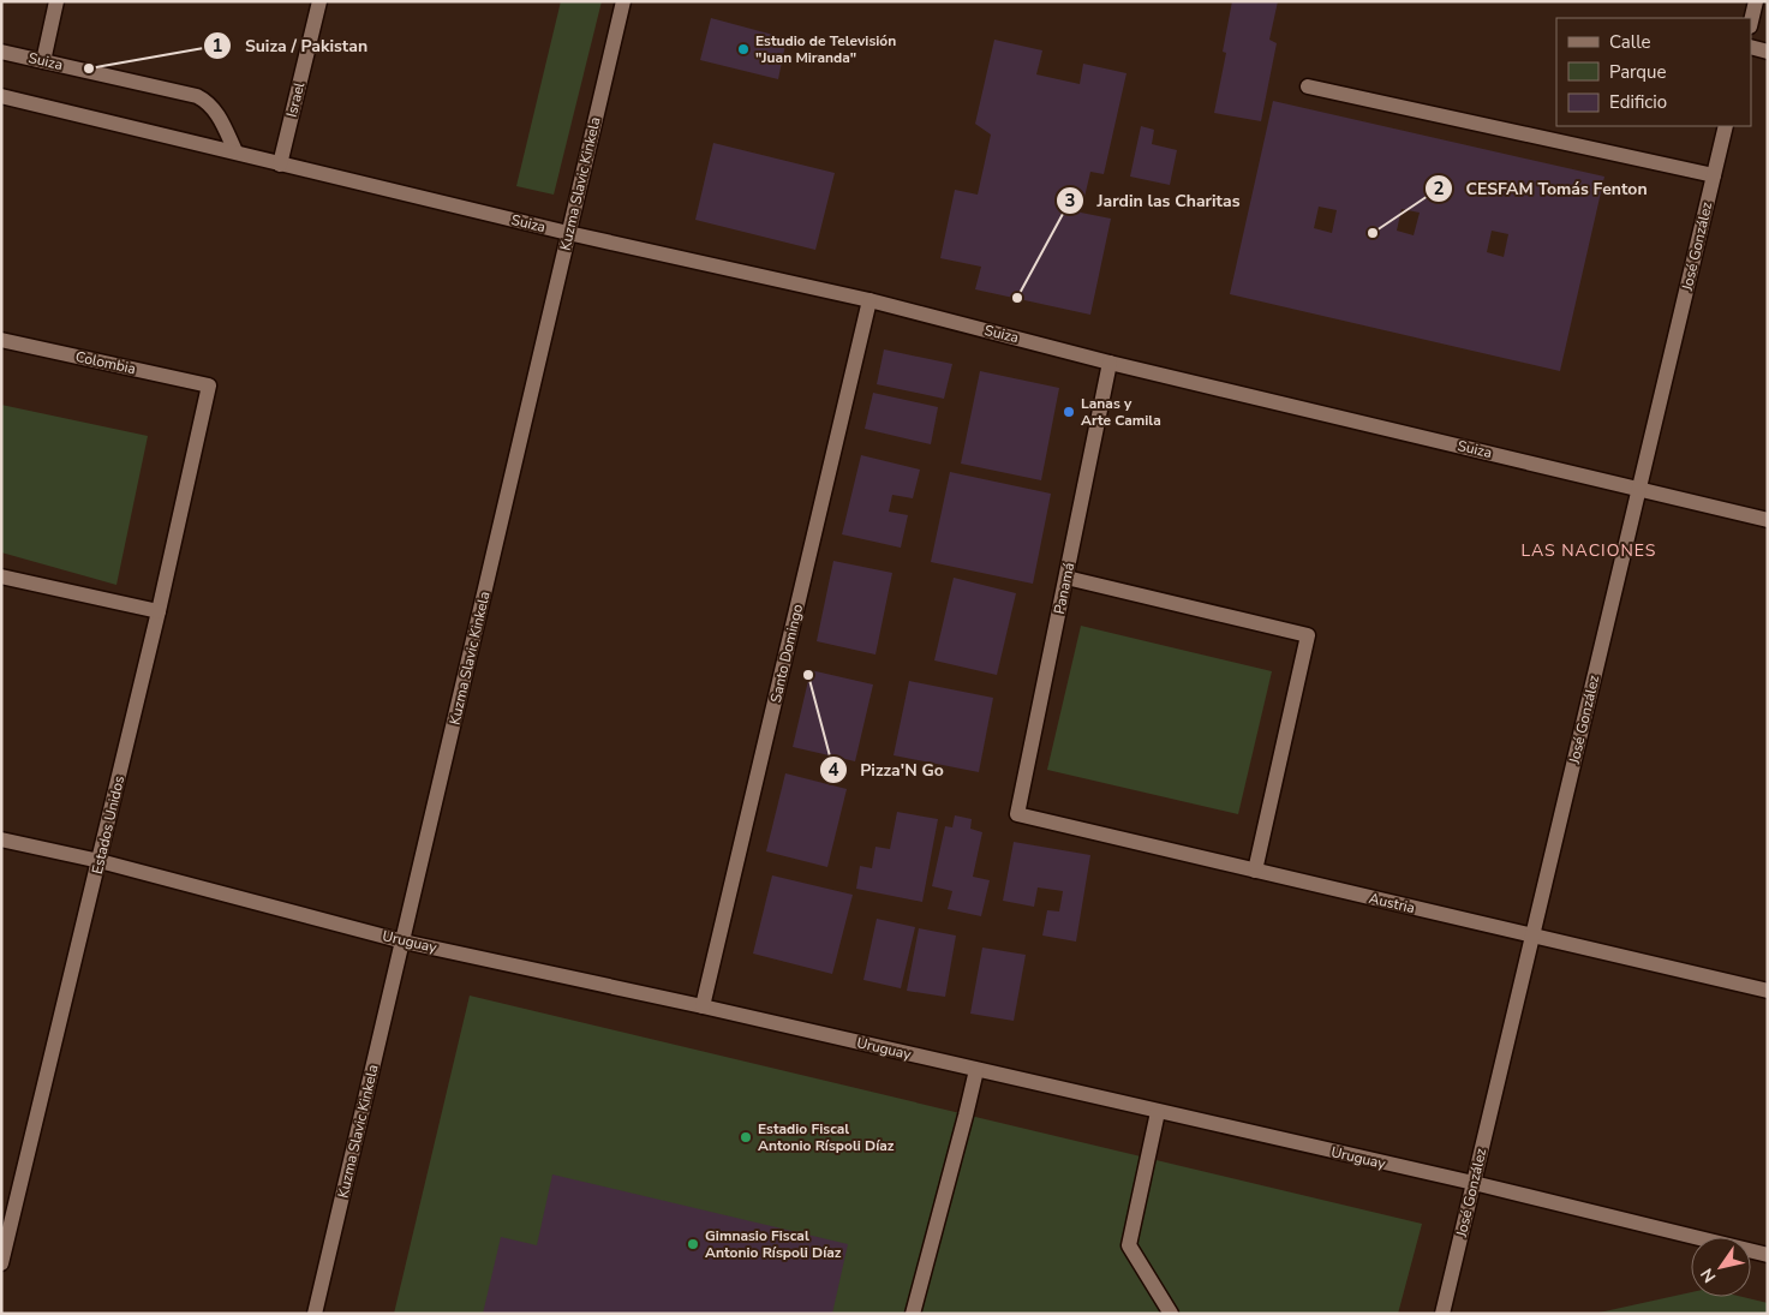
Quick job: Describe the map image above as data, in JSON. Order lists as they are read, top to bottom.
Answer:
{
  "streets": {
    "street": [
      "Suiza",
      "Israel",
      "Kuzma Slavic Kinkela",
      "José González",
      "Colombia",
      "Panamá",
      "Santo Domingo",
      "Estados Unidos",
      "Austria",
      "Uruguay"
    ]
  },
  "crossings": [
    ["Suiza", "Israel"],
    ["Suiza", "Kuzma Slavic Kinkela"],
    ["Suiza", "José González"],
    ["Suiza", "Panamá"],
    ["Suiza", "Santo Domingo"],
    ["Kuzma Slavic Kinkela", "Uruguay"],
    ["José González", "Austria"],
    ["José González", "Uruguay"],
    ["Colombia", "Estados Unidos"],
    ["Panamá", "Austria"],
    ["Santo Domingo", "Uruguay"],
    ["Estados Unidos", "Uruguay"]
  ],
  "districts": ["LAS NACIONES"],
  "places": [
    "Estudio de Televisión \"Juan Miranda\"",
    "Suiza / Pakistan",
    "CESFAM Tomás Fenton",
    "Jardin las Charitas",
    "Lanas y Arte Camila",
    "Pizza'N Go",
    "Estadio Fiscal Antonio Ríspoli Díaz",
    "Gimnasio Fiscal Antonio Ríspoli Díaz"
  ],
  "legend": ["Calle", "Parque", "Edificio"],
  "north": "bottom left"
}
